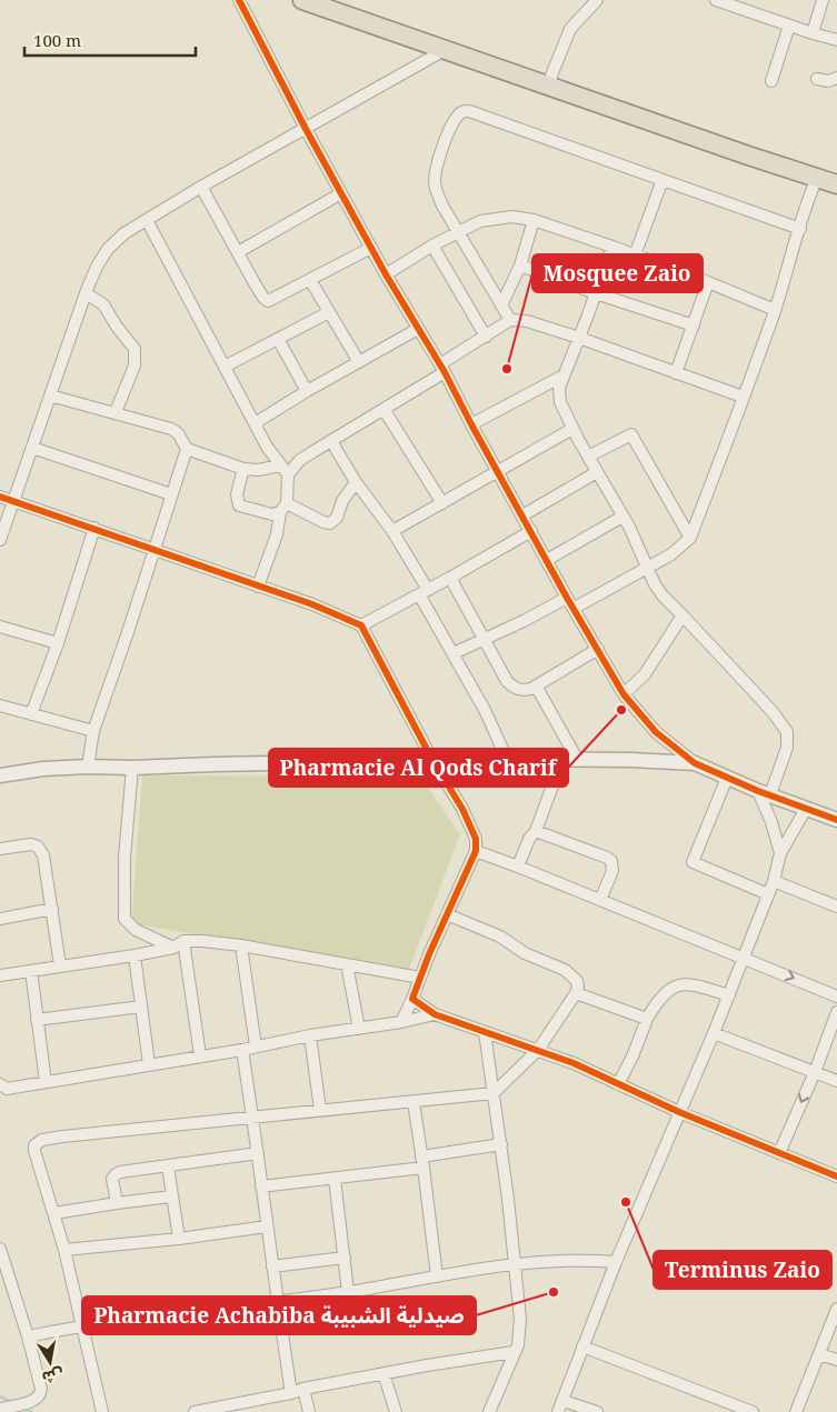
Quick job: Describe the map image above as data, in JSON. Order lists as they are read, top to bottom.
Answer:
{
  "places": [
    "Mosquee Zaio",
    "Pharmacie Al Qods Charif",
    "Terminus Zaio",
    "Pharmacie Achabiba صيدلية الشبيبة"
  ],
  "scale_bar": "100 m",
  "north": "bottom"
}
